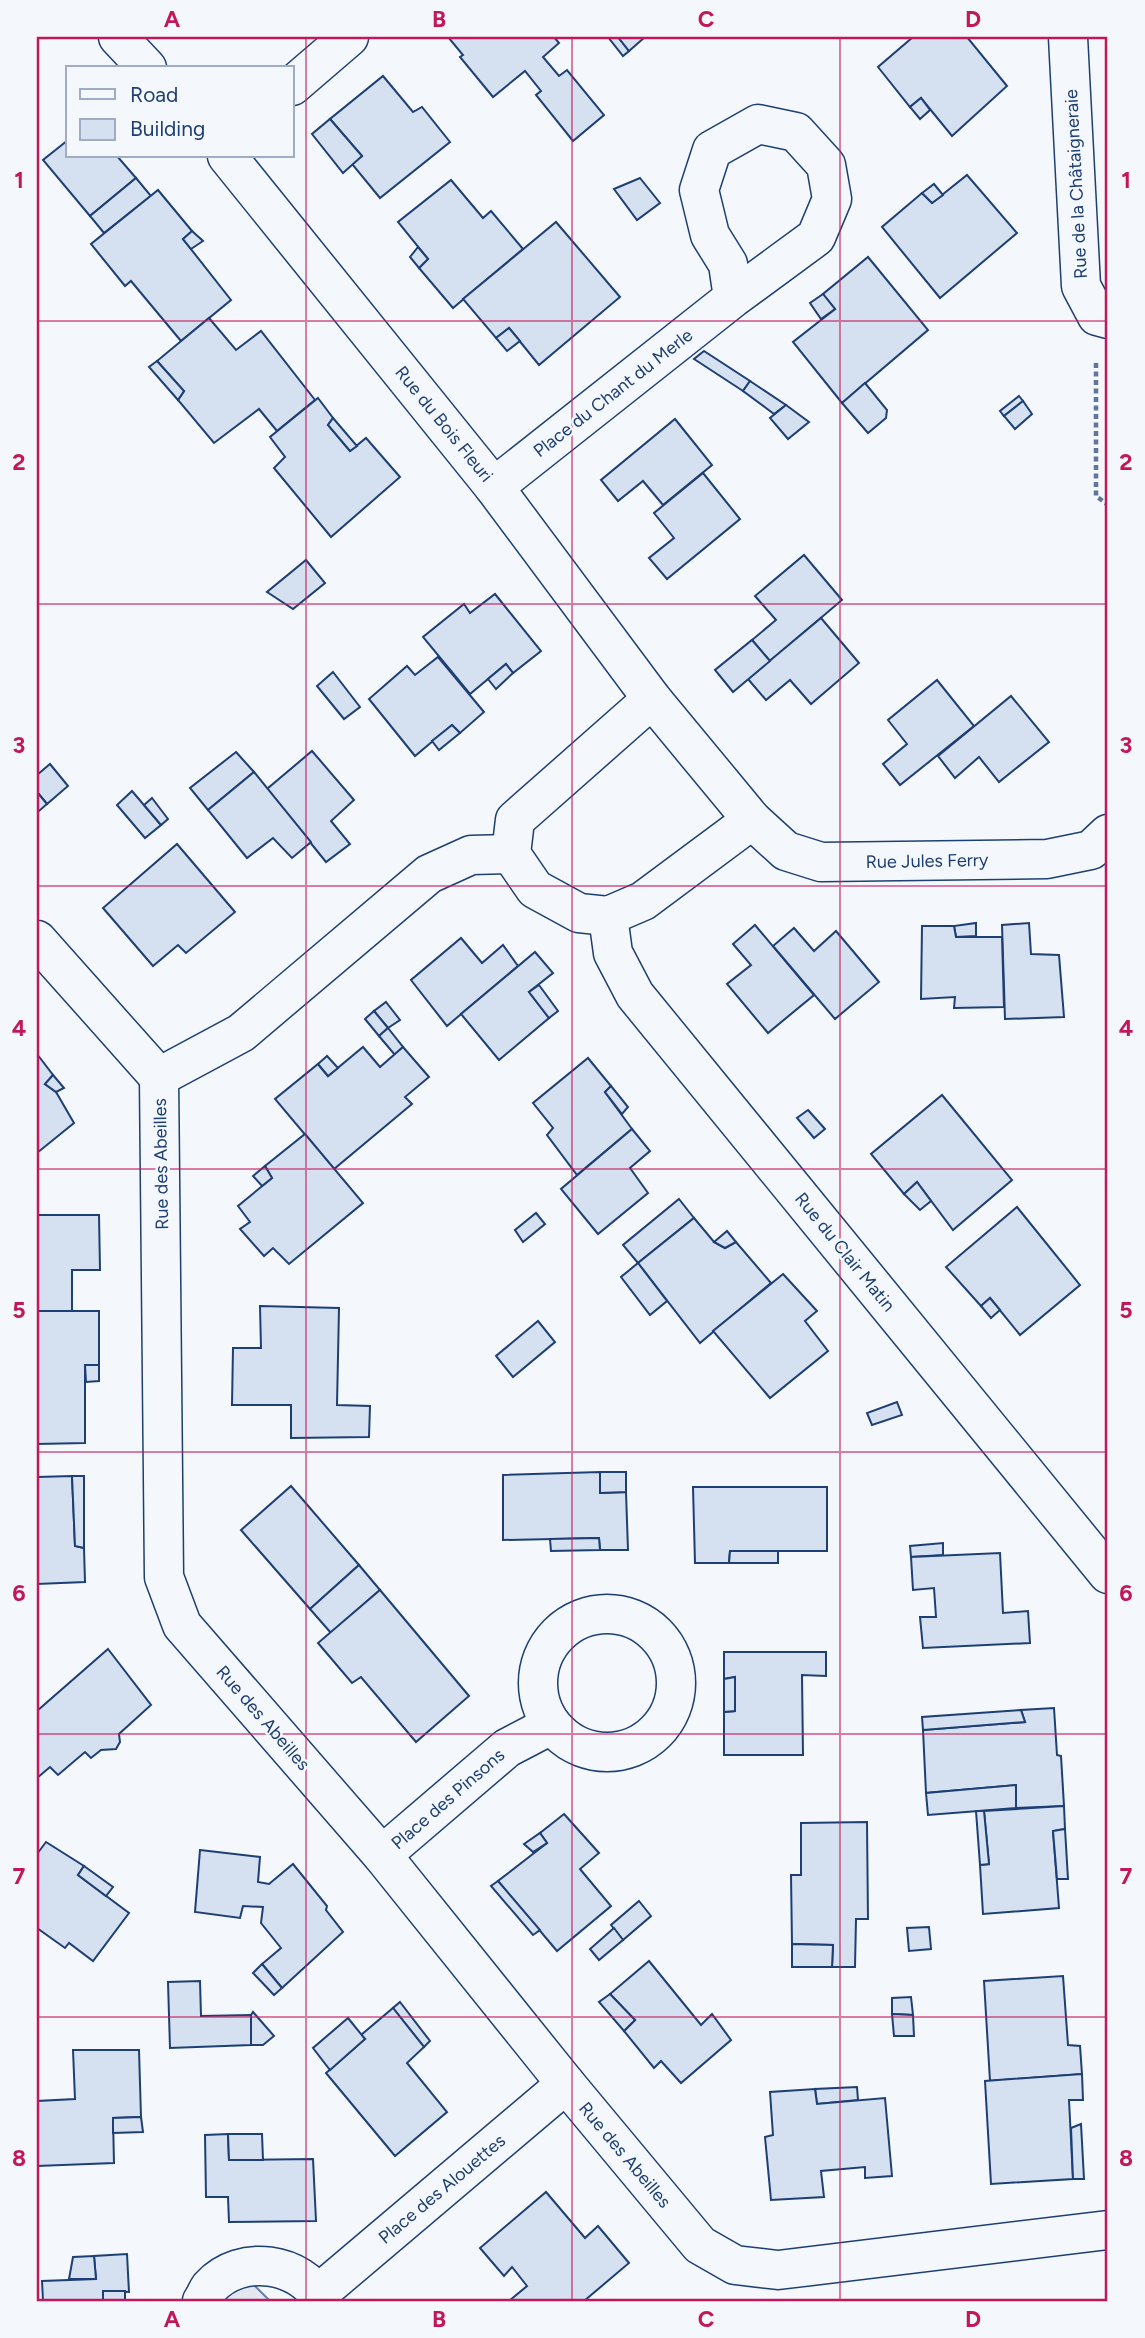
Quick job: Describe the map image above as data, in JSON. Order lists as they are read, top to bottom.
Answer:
{
  "streets": {
    "street": [
      "Rue de la Châtaigneraie",
      "Place du Chant du Merle",
      "Rue du Bois Fleuri",
      "Rue Jules Ferry",
      "Rue des Abeilles",
      "Rue du Clair Matin",
      "Place des Pinsons",
      "Place des Alouettes"
    ]
  },
  "crossings": [
    ["Place du Chant du Merle", "Rue du Bois Fleuri"],
    ["Rue du Bois Fleuri", "Rue Jules Ferry"],
    ["Rue des Abeilles", "Place des Pinsons"],
    ["Rue des Abeilles", "Place des Alouettes"]
  ],
  "legend": ["Road", "Building"],
  "grid": {
    "columns": [
      "A",
      "B",
      "C",
      "D"
    ],
    "rows": [
      "1",
      "2",
      "3",
      "4",
      "5",
      "6",
      "7",
      "8"
    ]
  }
}
